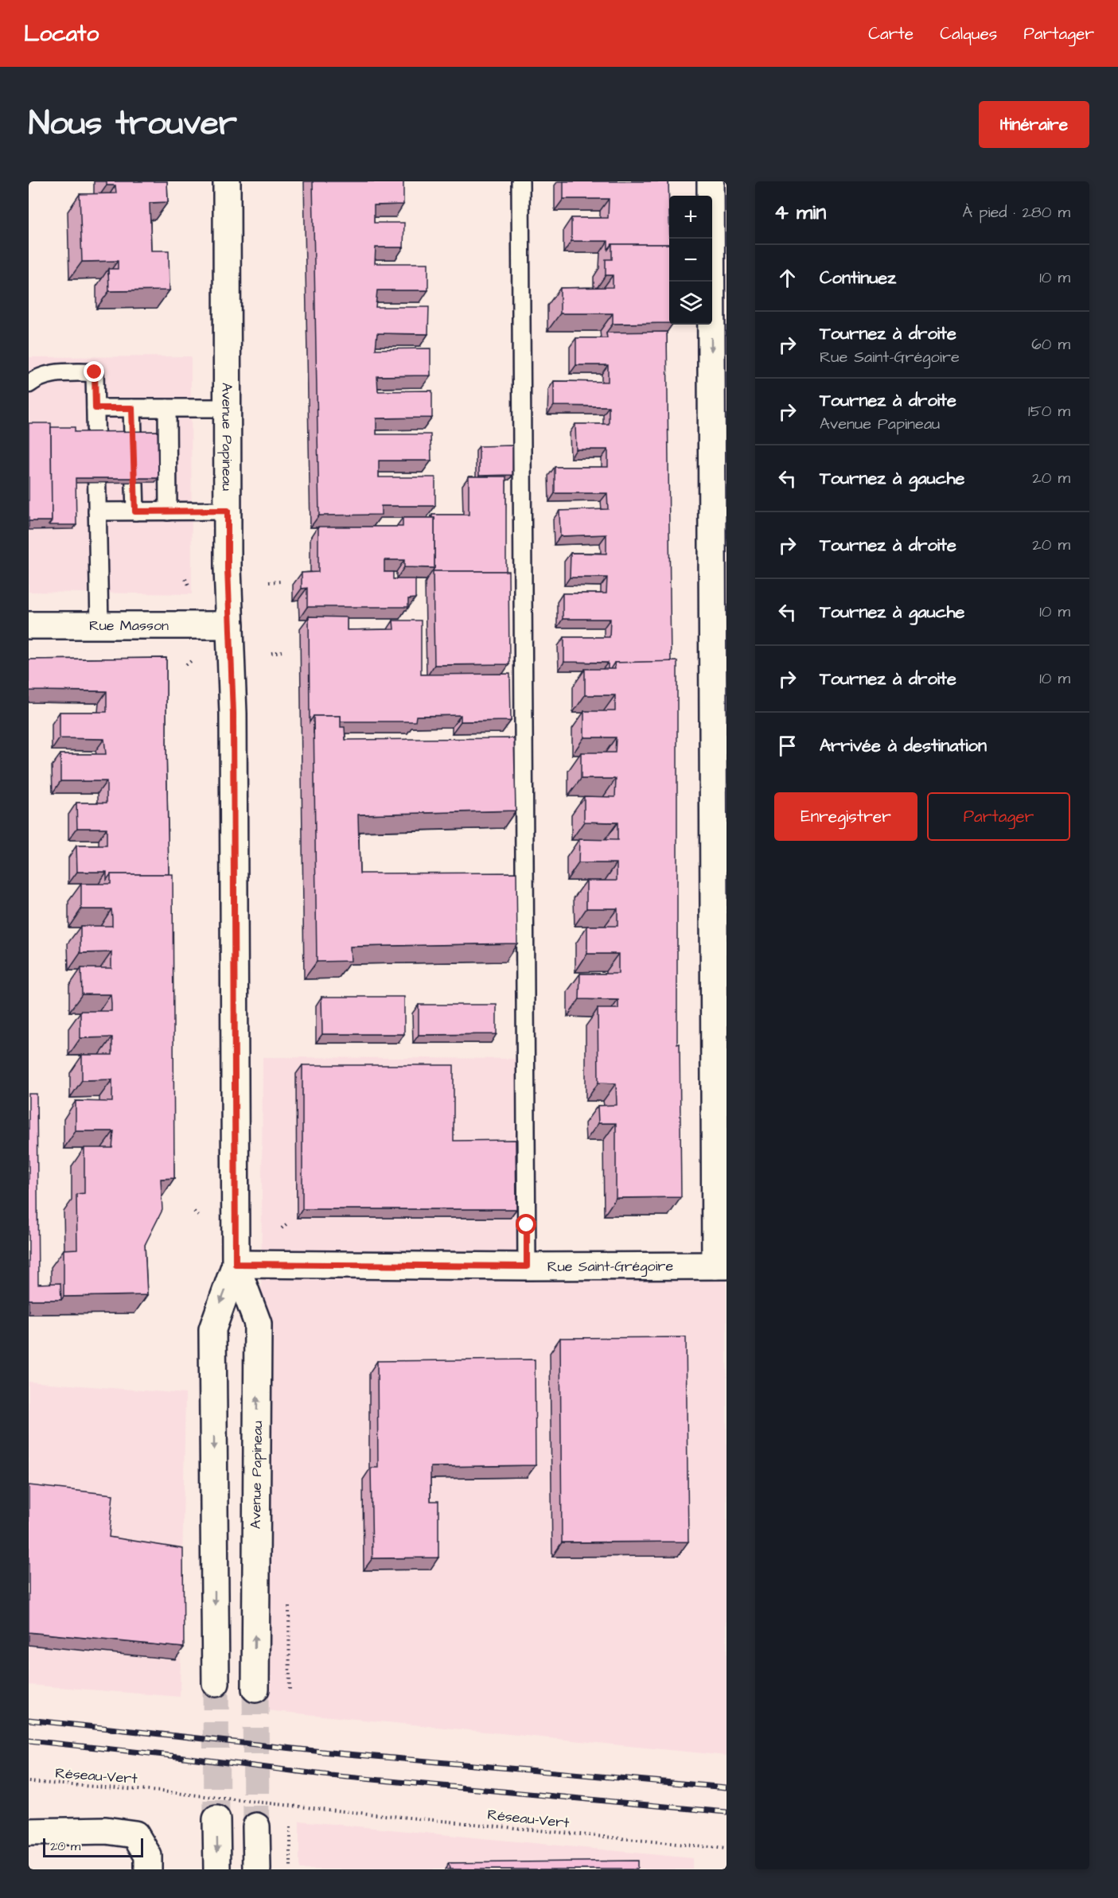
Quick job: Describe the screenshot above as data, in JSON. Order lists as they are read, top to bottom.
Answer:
{
  "streets": {
    "main road": ["Avenue Papineau", "Rue Masson", "Rue Saint-Grégoire"],
    "path": ["Réseau-Vert"]
  },
  "crossings": [
    ["Avenue Papineau", "Rue Masson"],
    ["Avenue Papineau", "Rue Saint-Grégoire"]
  ],
  "scale_bar": "20 m",
  "page": {
    "header": "Locato",
    "nav": ["Carte", "Calques", "Partager"],
    "title": "Nous trouver",
    "buttons": [
      "Itinéraire",
      ["Enregistrer", "Partager"]
    ],
    "heading": ["4 min", "À pied · 280 m"],
    "map_buttons": ["+", "−"],
    "list": [
      ["Continuez", "10 m"],
      ["Tournez à droite", "Rue Saint-Grégoire", "60 m"],
      ["Tournez à droite", "Avenue Papineau", "150 m"],
      ["Tournez à gauche", "20 m"],
      ["Tournez à droite", "20 m"],
      ["Tournez à gauche", "10 m"],
      ["Tournez à droite", "10 m"],
      "Arrivée à destination"
    ],
    "scale": "20 m"
  }
}
